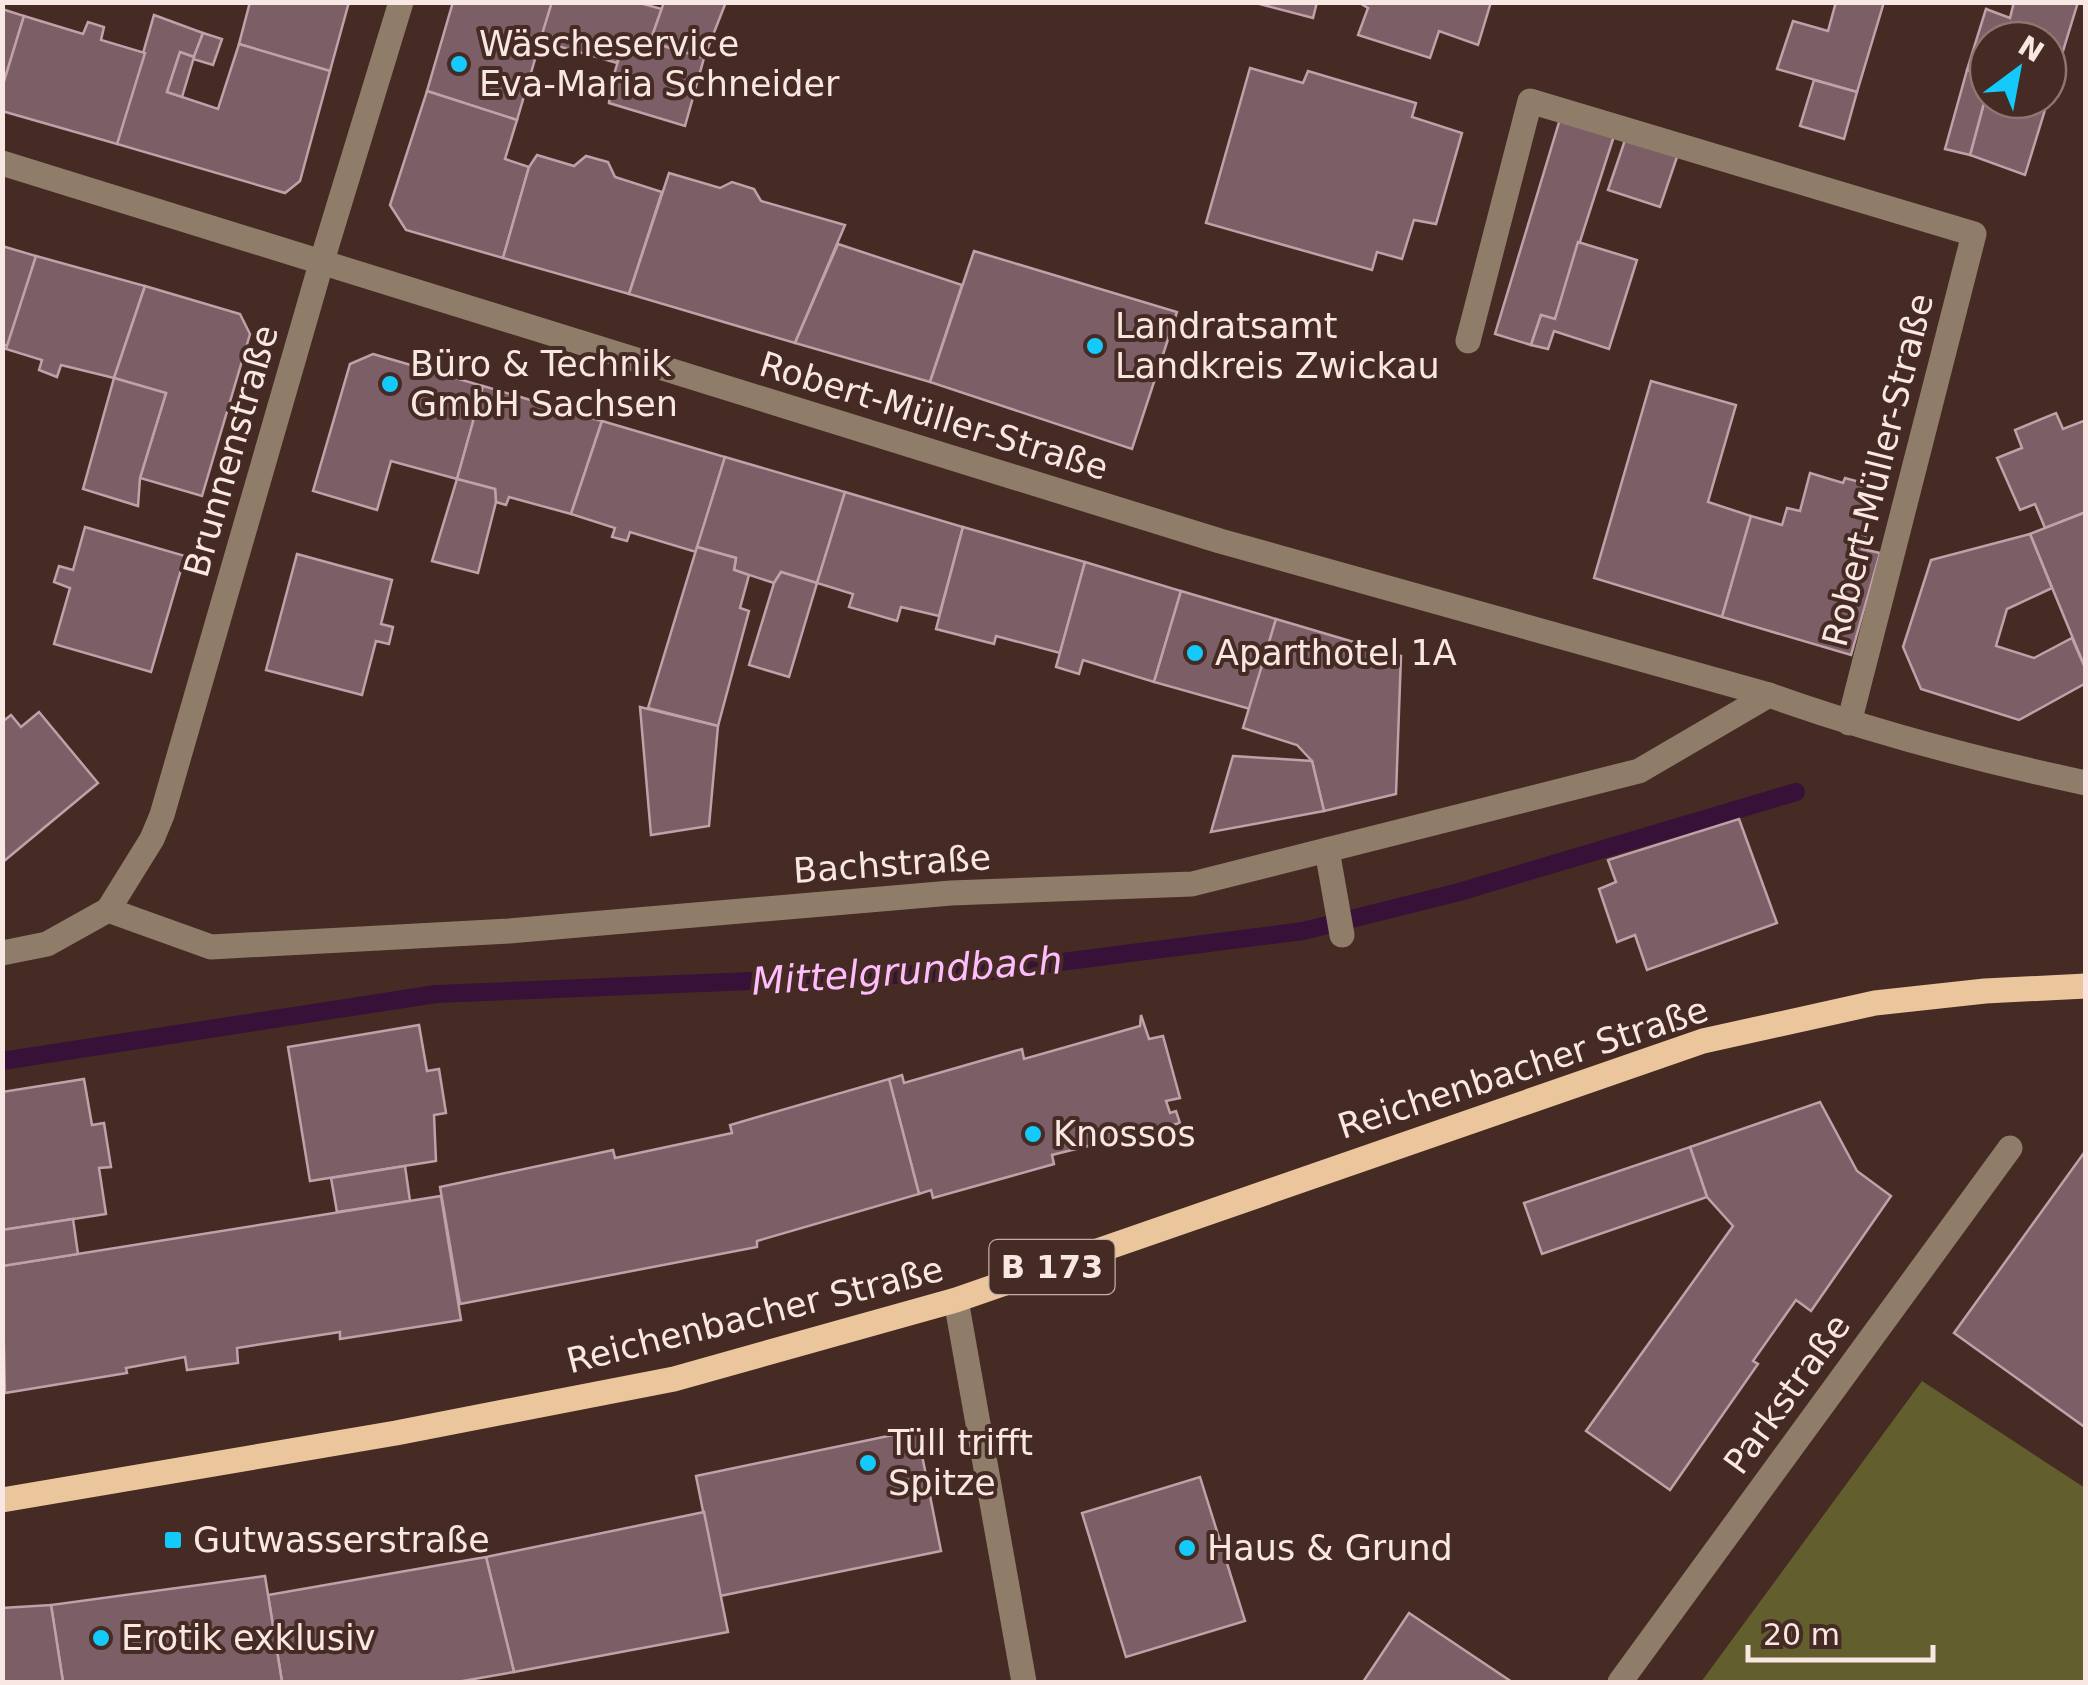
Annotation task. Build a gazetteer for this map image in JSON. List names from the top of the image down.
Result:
{
  "streets": {
    "main road": ["Reichenbacher Straße", "B 173"],
    "street": [
      "Robert-Müller-Straße",
      "Brunnenstraße",
      "Bachstraße",
      "Parkstraße"
    ]
  },
  "crossings": [
    ["Robert-Müller-Straße", "Brunnenstraße"],
    ["Robert-Müller-Straße", "Bachstraße"],
    ["Brunnenstraße", "Bachstraße"]
  ],
  "water": ["Mittelgrundbach"],
  "places": {
    "other": [
      "Wäscheservice Eva-Maria Schneider",
      "Landratsamt Landkreis Zwickau",
      "Büro & Technik GmbH Sachsen",
      "Aparthotel 1A",
      "Knossos",
      "Tüll trifft Spitze",
      "Haus & Grund",
      "Erotik exklusiv"
    ],
    "transit": ["Gutwasserstraße"]
  },
  "scale_bar": "20 m",
  "north": "top right"
}
